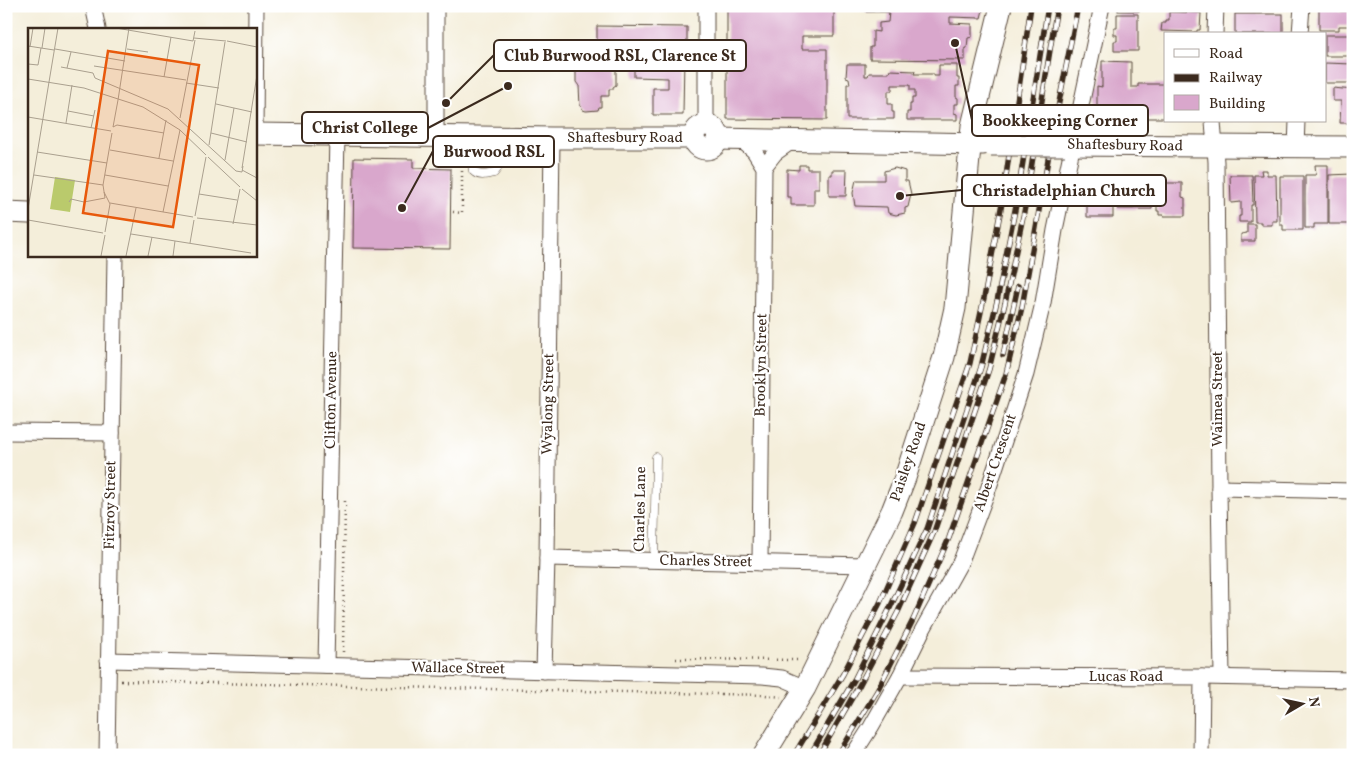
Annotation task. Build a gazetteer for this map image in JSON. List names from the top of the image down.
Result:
{
  "streets": {
    "main road": ["Shaftesbury Road", "Paisley Road"],
    "street": [
      "Brooklyn Street",
      "Waimea Street",
      "Clifton Avenue",
      "Wyalong Street",
      "Albert Crescent",
      "Fitzroy Street",
      "Charles Street",
      "Wallace Street",
      "Lucas Road"
    ],
    "lane": ["Charles Lane"]
  },
  "crossings": [
    ["Shaftesbury Road", "Waimea Street"],
    ["Shaftesbury Road", "Clifton Avenue"],
    ["Shaftesbury Road", "Wyalong Street"],
    ["Shaftesbury Road", "Paisley Road"],
    ["Shaftesbury Road", "Albert Crescent"],
    ["Brooklyn Street", "Charles Street"],
    ["Waimea Street", "Lucas Road"],
    ["Clifton Avenue", "Wallace Street"],
    ["Wyalong Street", "Charles Street"],
    ["Wyalong Street", "Wallace Street"],
    ["Paisley Road", "Charles Street"],
    ["Paisley Road", "Wallace Street"],
    ["Albert Crescent", "Lucas Road"],
    ["Fitzroy Street", "Wallace Street"],
    ["Charles Lane", "Charles Street"]
  ],
  "places": [
    "Bookkeeping Corner",
    "Christ College",
    "Club Burwood RSL, Clarence St",
    "Christadelphian Church",
    "Burwood RSL"
  ],
  "legend": ["Road", "Railway", "Building"],
  "north": "right"
}
